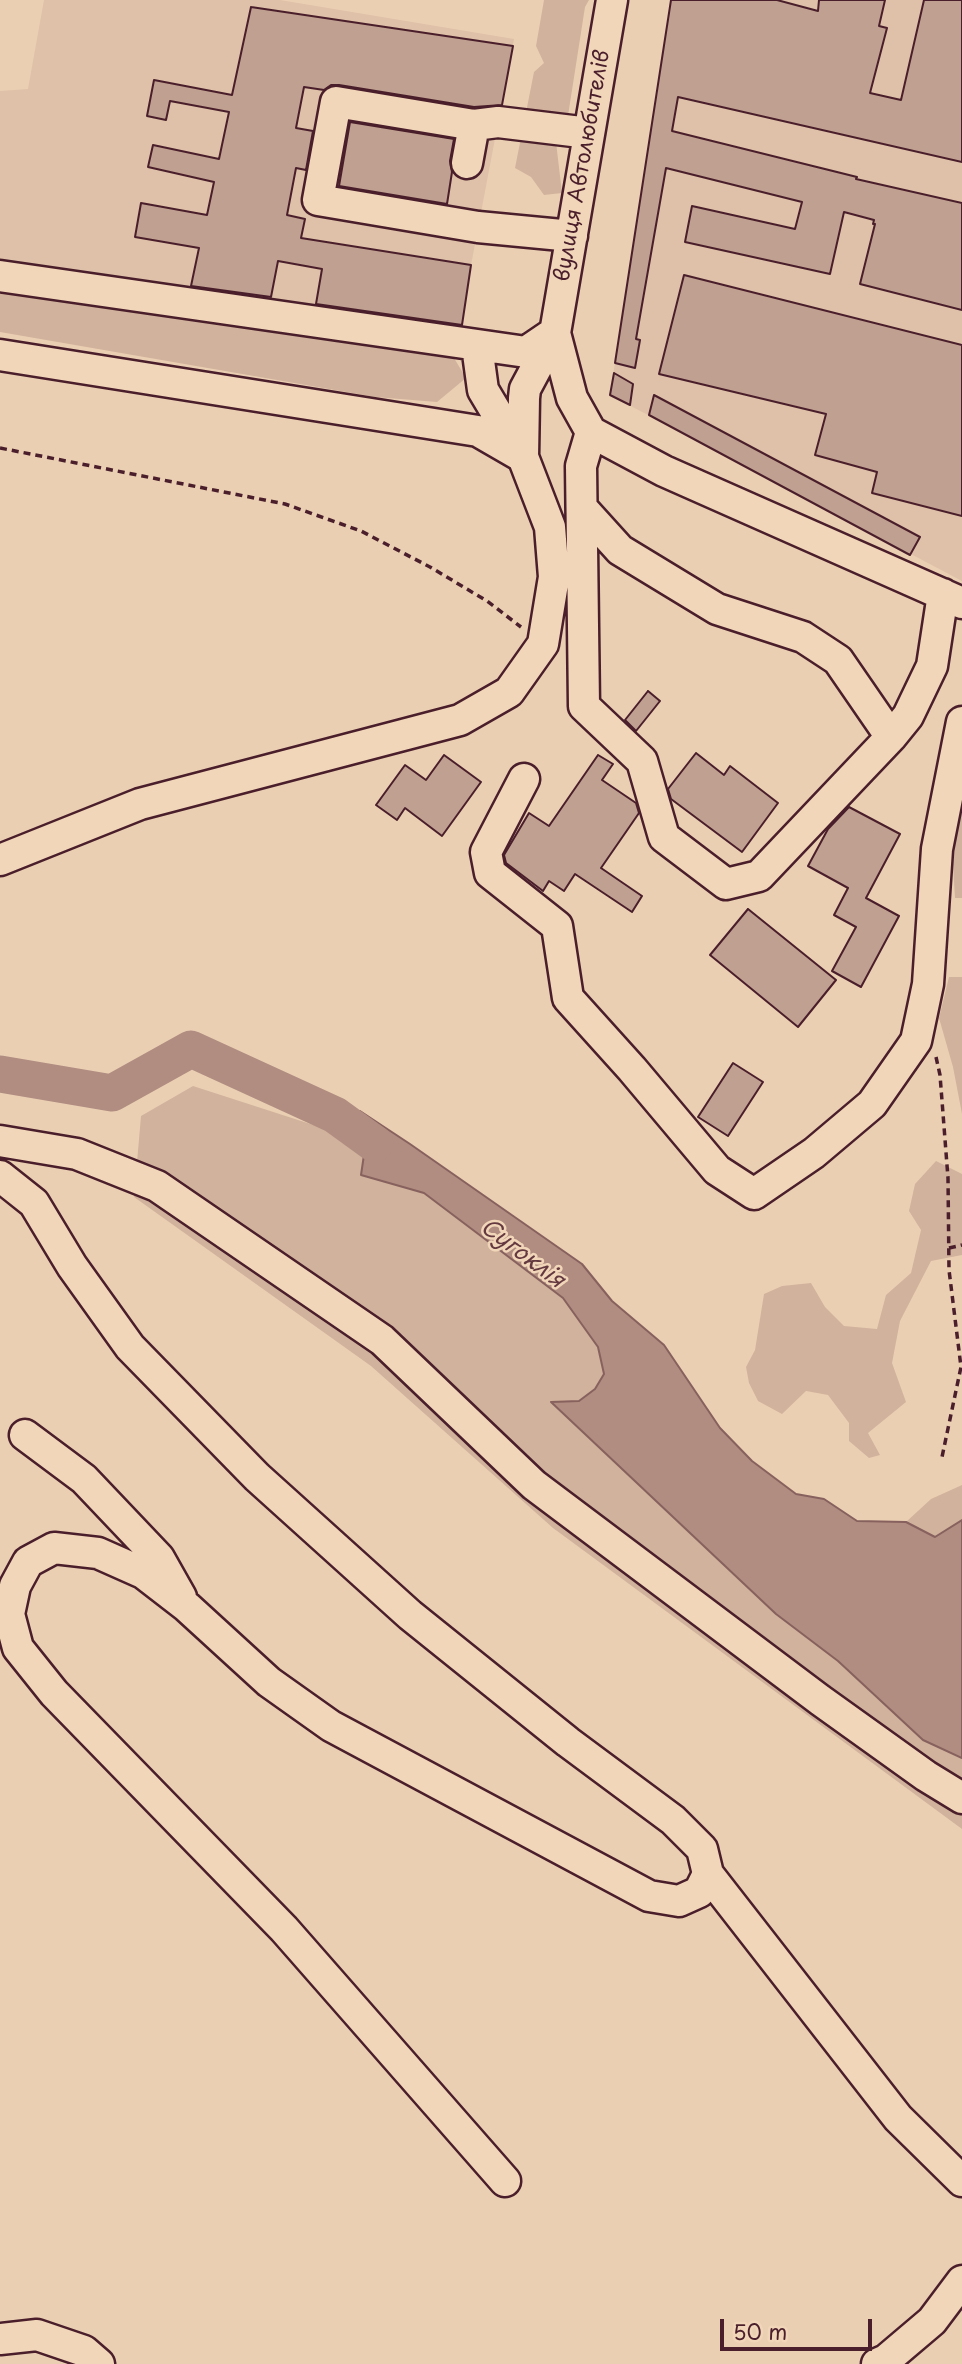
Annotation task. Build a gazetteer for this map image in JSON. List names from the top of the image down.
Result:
{
  "streets": {
    "street": ["вулиця Автолюбителів"]
  },
  "water": ["Сугоклія"],
  "scale_bar": "50 m"
}
